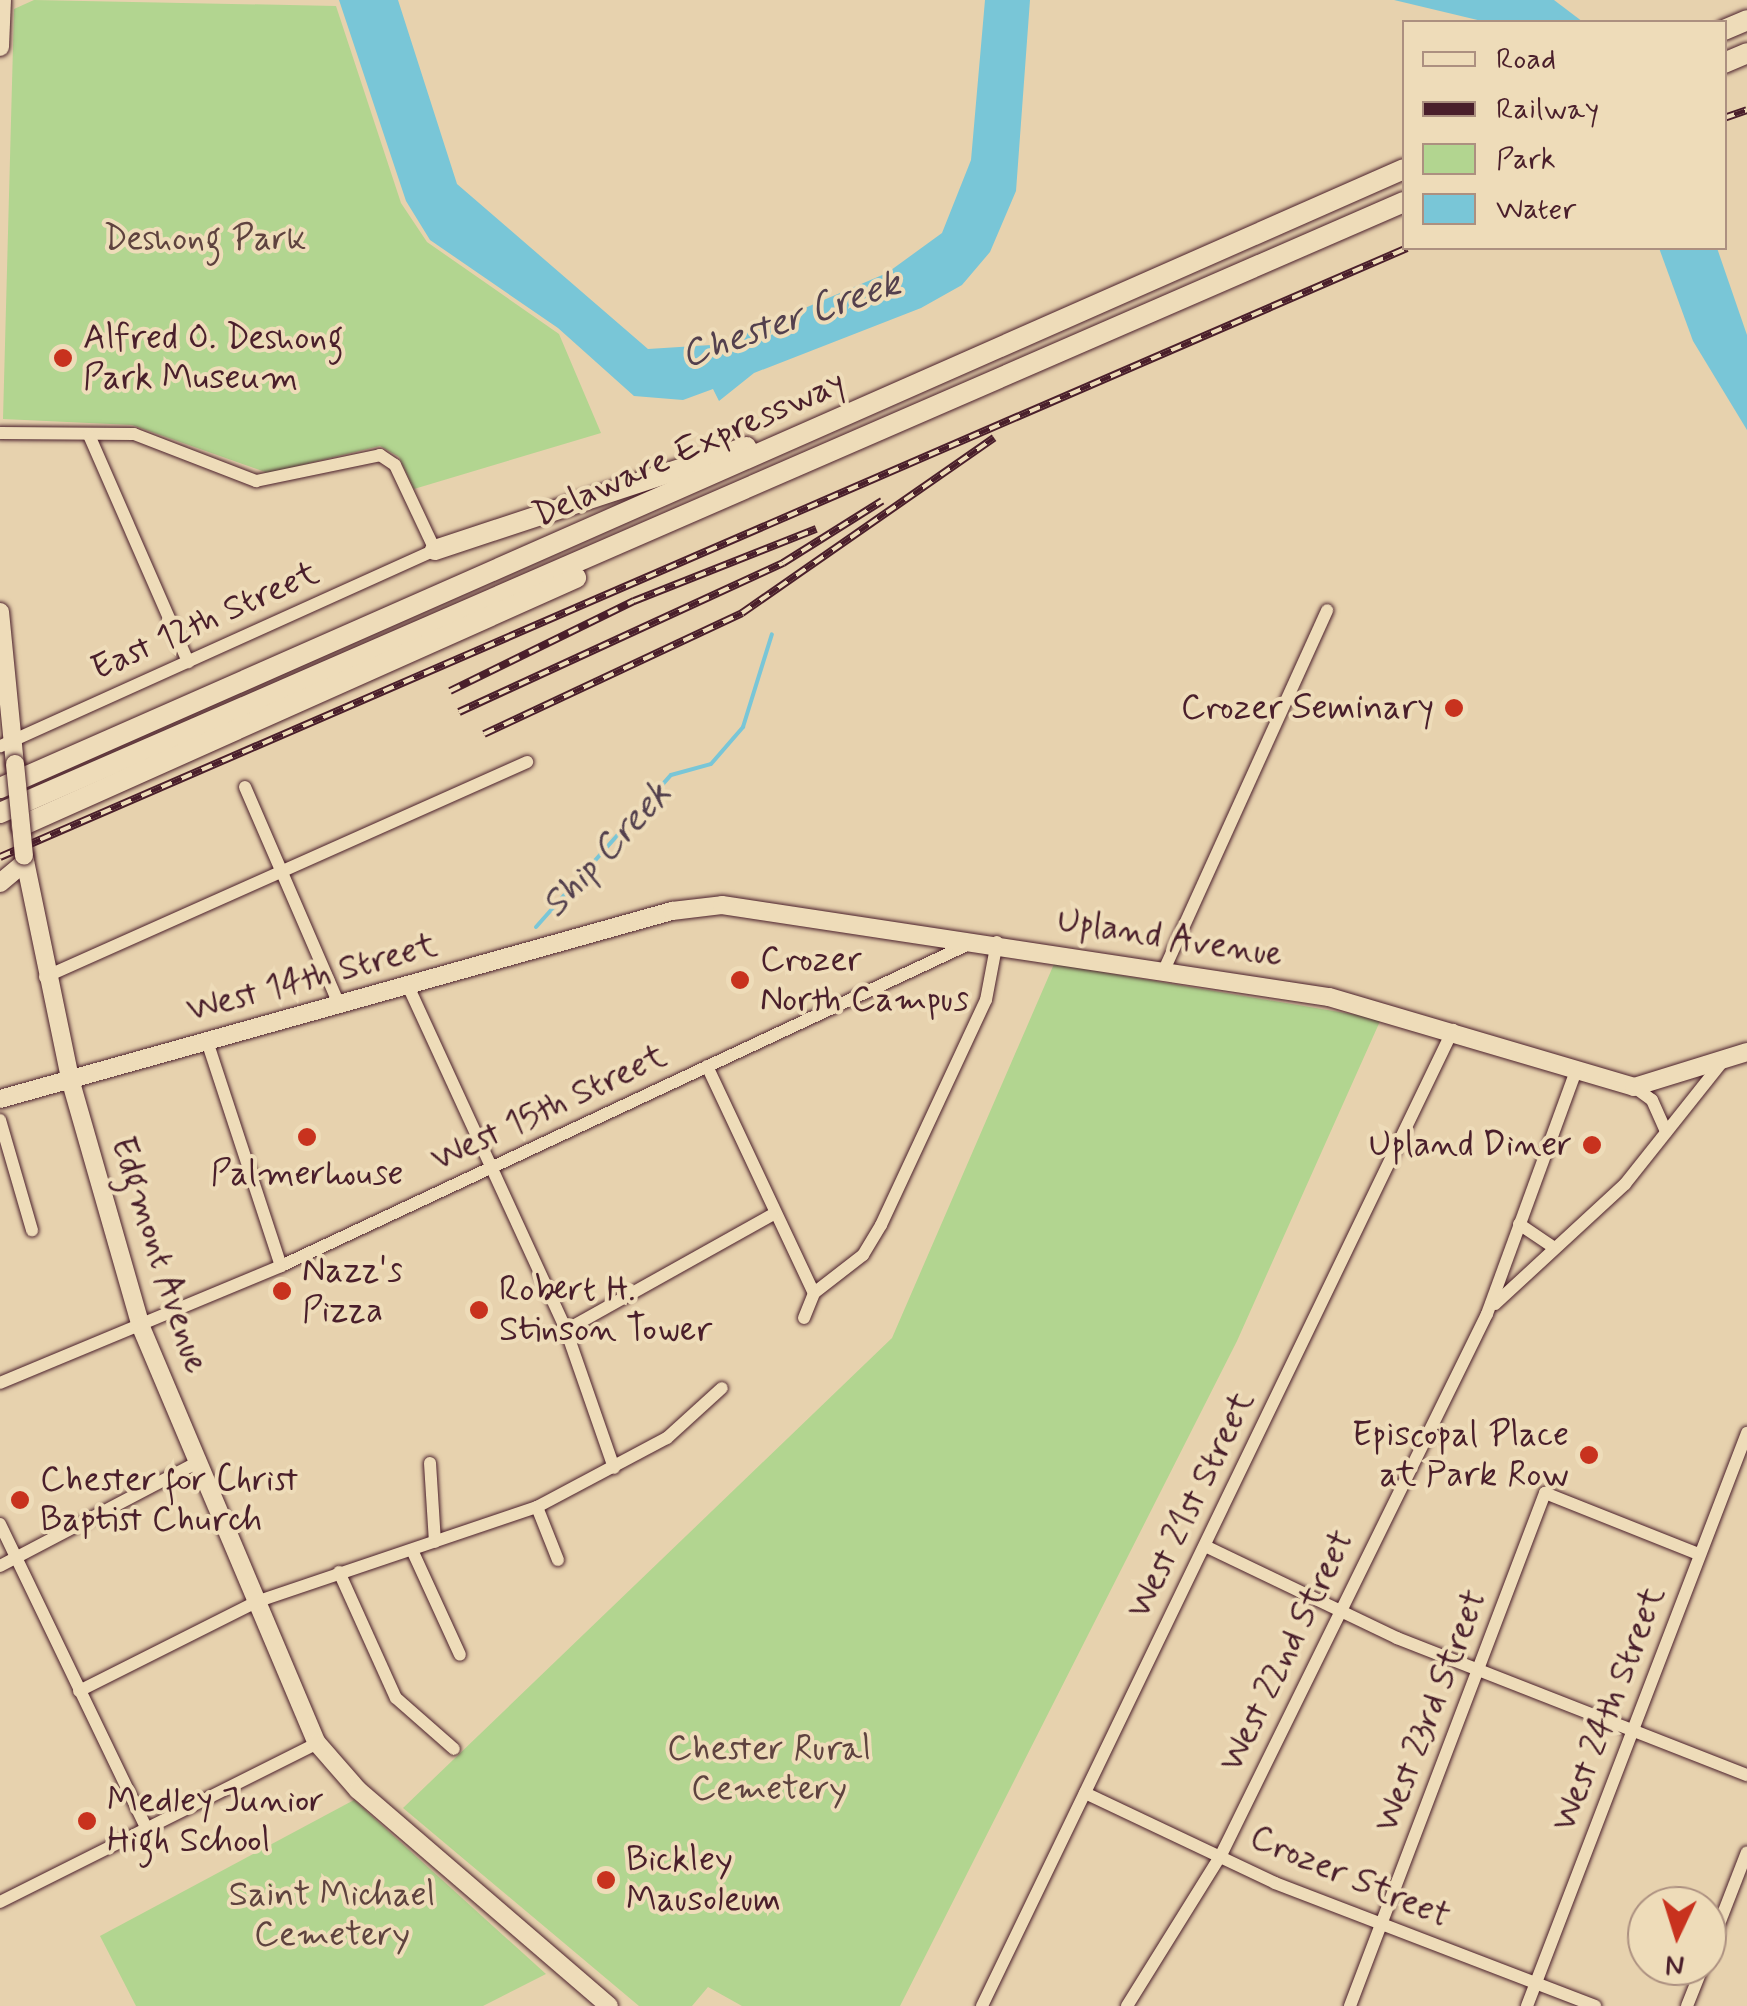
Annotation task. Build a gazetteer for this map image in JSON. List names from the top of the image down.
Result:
{
  "streets": {
    "highway": ["Delaware Expressway"],
    "main road": ["Upland Avenue", "West 14th Street", "Edgmont Avenue"],
    "street": [
      "East 12th Street",
      "West 15th Street",
      "West 21st Street",
      "West 22nd Street",
      "West 24th Street",
      "West 23rd Street",
      "Crozer Street"
    ]
  },
  "crossings": [
    ["East 12th Street", "Edgmont Avenue"],
    ["Upland Avenue", "West 14th Street"],
    ["Upland Avenue", "West 15th Street"],
    ["Upland Avenue", "West 21st Street"],
    ["Upland Avenue", "West 22nd Street"],
    ["West 14th Street", "Edgmont Avenue"],
    ["West 15th Street", "Edgmont Avenue"],
    ["West 21st Street", "Crozer Street"],
    ["West 22nd Street", "Crozer Street"],
    ["West 24th Street", "West 23rd Street"],
    ["West 24th Street", "Crozer Street"],
    ["West 23rd Street", "Crozer Street"]
  ],
  "water": ["Chester Creek", "Ship Creek"],
  "parks": ["Deshong Park", "Chester Rural Cemetery", "Saint Michael Cemetery"],
  "places": [
    "Alfred O. Deshong Park Museum",
    "Crozer Seminary",
    "Crozer North Campus",
    "Palmerhouse",
    "Upland Diner",
    "Nazz's Pizza",
    "Robert H. Stinson Tower",
    "Episcopal Place at Park Row",
    "Chester for Christ Baptist Church",
    "Medley Junior High School",
    "Bickley Mausoleum"
  ],
  "legend": [
    "Road",
    "Railway",
    "Park",
    "Water"
  ],
  "north": "bottom"
}
